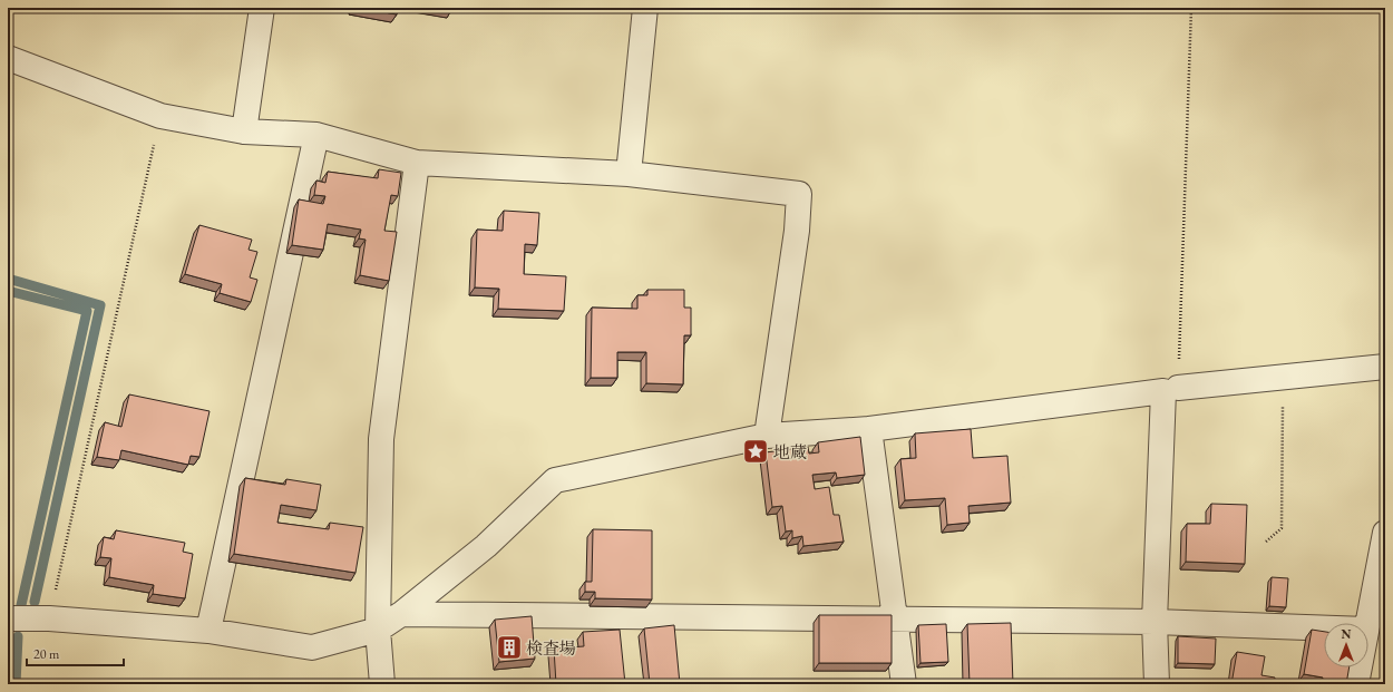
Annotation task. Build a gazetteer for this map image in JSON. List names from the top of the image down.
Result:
{
  "places": {
    "place": ["地蔵"],
    "building": ["検査場"]
  },
  "scale_bar": "20 m",
  "north": "top"
}
